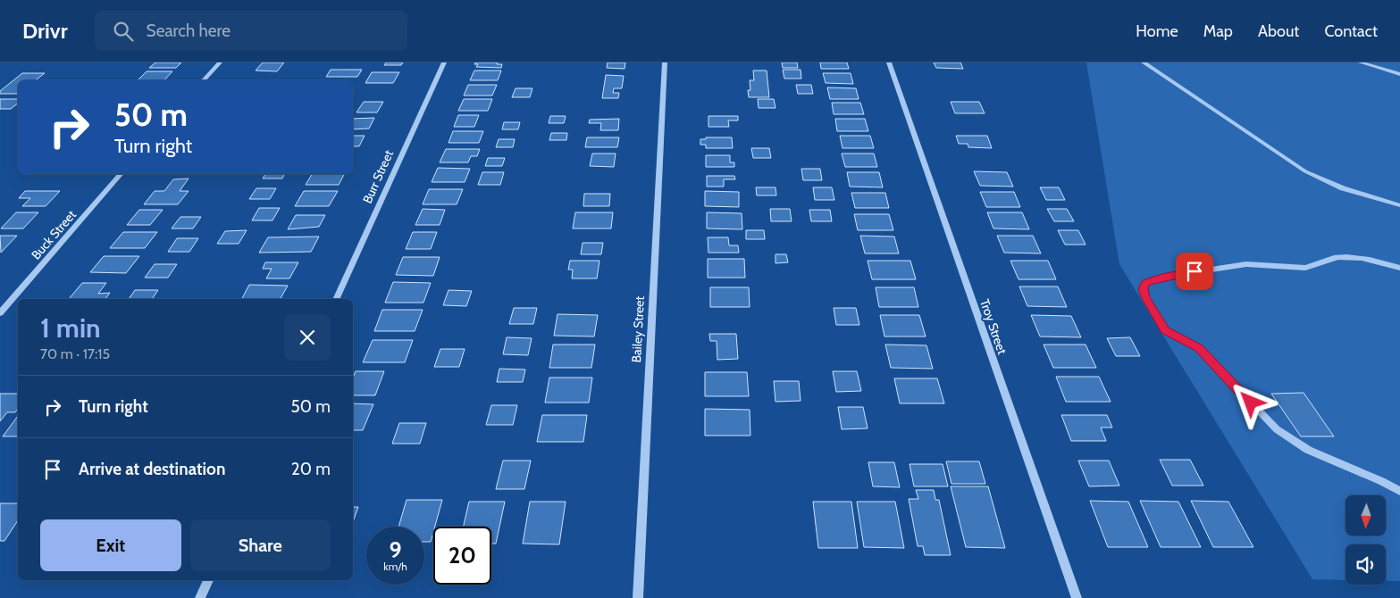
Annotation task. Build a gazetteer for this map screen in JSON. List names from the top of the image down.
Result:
{
  "streets": {
    "street": [
      "Burr Street",
      "Buck Street",
      "Troy Street",
      "Bailey Street"
    ]
  },
  "north": "bottom",
  "page": {
    "header": "Drivr",
    "search": "Search here",
    "nav": [
      "Home",
      "Map",
      "About",
      "Contact"
    ],
    "turn": ["50 m", "Turn right"],
    "heading": ["1 min", "70 m · 17:15"],
    "list": [
      {
        "name": "Turn right",
        "value": "50 m"
      },
      {
        "name": "Arrive at destination",
        "value": "20 m"
      }
    ],
    "buttons": ["Exit", "Share"],
    "speed": "9 km/h",
    "limit": "20"
  }
}
